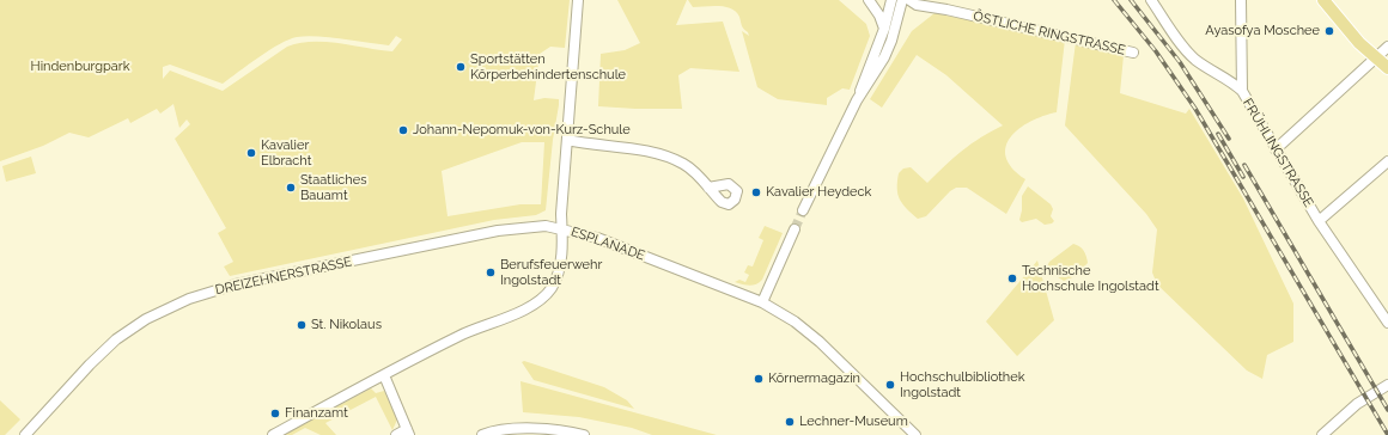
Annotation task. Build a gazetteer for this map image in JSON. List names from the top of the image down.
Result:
{
  "streets": {
    "street": [
      "ÖSTLICHE RINGSTRASSE",
      "FRÜHLINGSTRASSE",
      "ESPLANADE",
      "DREIZEHNERSTRASSE"
    ]
  },
  "crossings": [
    ["ESPLANADE", "DREIZEHNERSTRASSE"]
  ],
  "parks": ["Hindenburgpark"],
  "places": [
    "Ayasofya Moschee",
    "Sportstätten Körperbehindertenschule",
    "Johann-Nepomuk-von-Kurz-Schule",
    "Kavalier Elbracht",
    "Staatliches Bauamt",
    "Kavalier Heydeck",
    "Berufsfeuerwehr Ingolstadt",
    "Technische Hochschule Ingolstadt",
    "St. Nikolaus",
    "Körnermagazin",
    "Hochschulbibliothek Ingolstadt",
    "Finanzamt",
    "Lechner-Museum"
  ]
}
